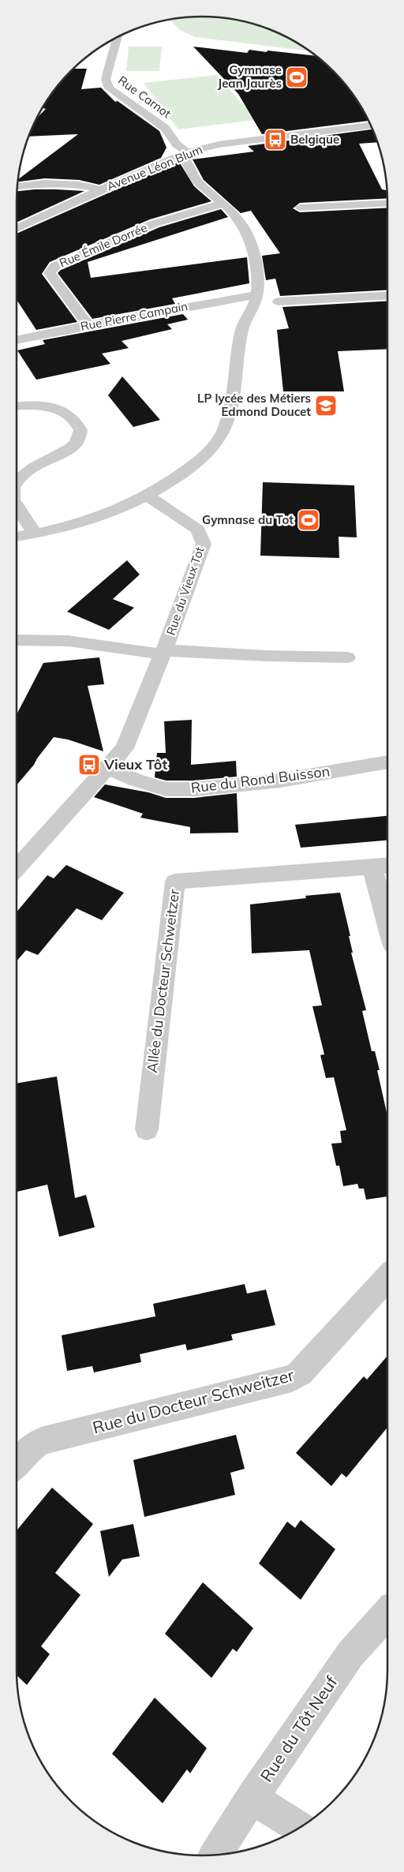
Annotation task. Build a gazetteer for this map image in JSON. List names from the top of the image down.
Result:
{
  "streets": {
    "street": [
      "Rue Carnot",
      "Avenue Léon Blum",
      "Rue Émile Dorrée",
      "Rue Pierre Campain",
      "Rue du Vieux Tot",
      "Rue du Rond Buisson",
      "Allée du Docteur Schweitzer",
      "Rue du Docteur Schweitzer",
      "Rue du Tôt Neuf"
    ]
  },
  "crossings": [
    ["Rue Carnot", "Avenue Léon Blum"],
    ["Rue Émile Dorrée", "Rue Pierre Campain"],
    ["Rue du Vieux Tot", "Rue du Rond Buisson"]
  ],
  "places": {
    "sports": ["Gymnase Jean Jaurès", "Gymnase du Tot"],
    "bus stop": ["Belgique", "Vieux Tôt"],
    "school or university": ["LP lycée des Métiers Edmond Doucet"]
  }
}
